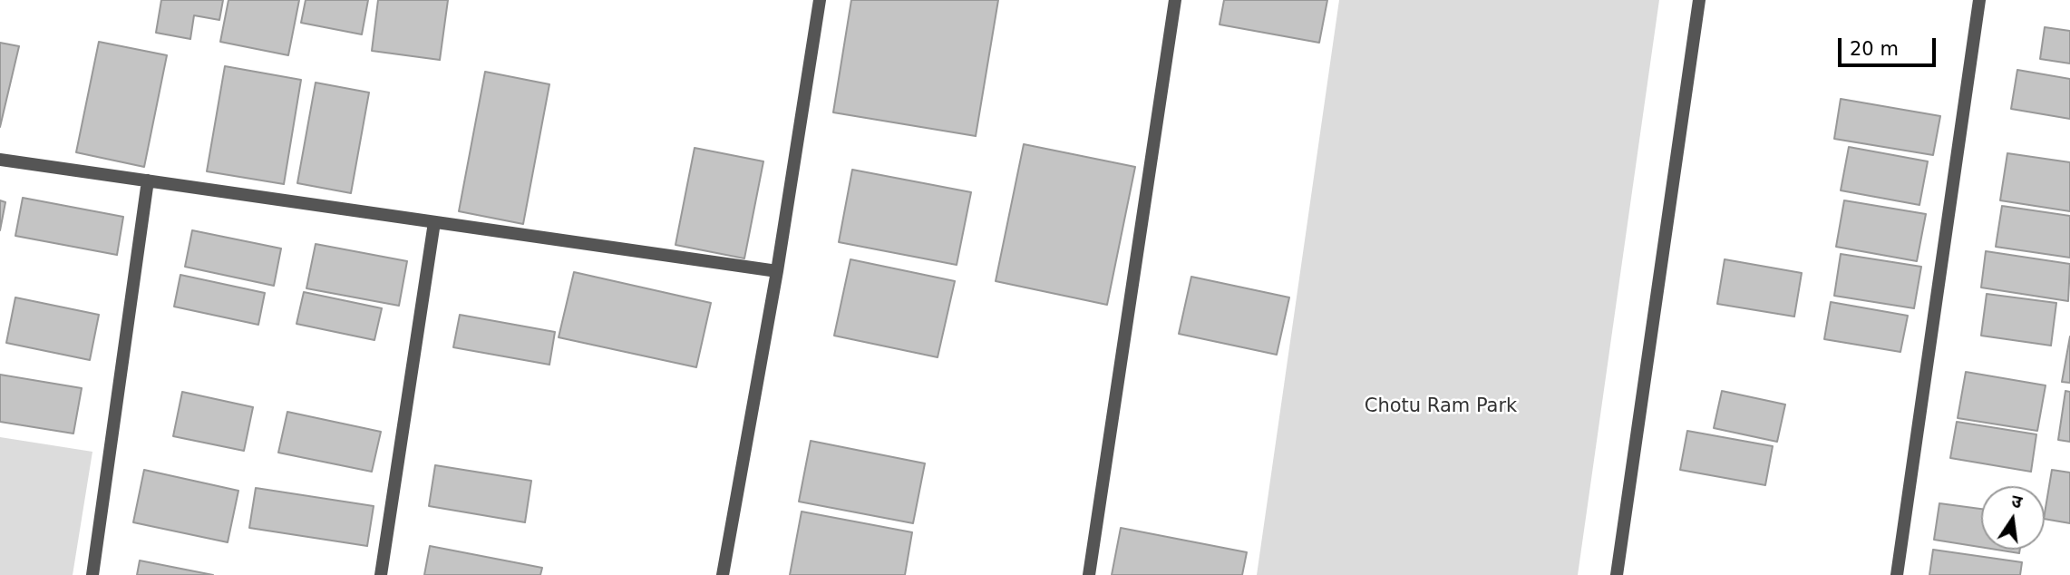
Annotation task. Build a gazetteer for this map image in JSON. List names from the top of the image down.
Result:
{
  "parks": ["Chotu Ram Park"],
  "scale_bar": "20 m",
  "north": "top"
}
